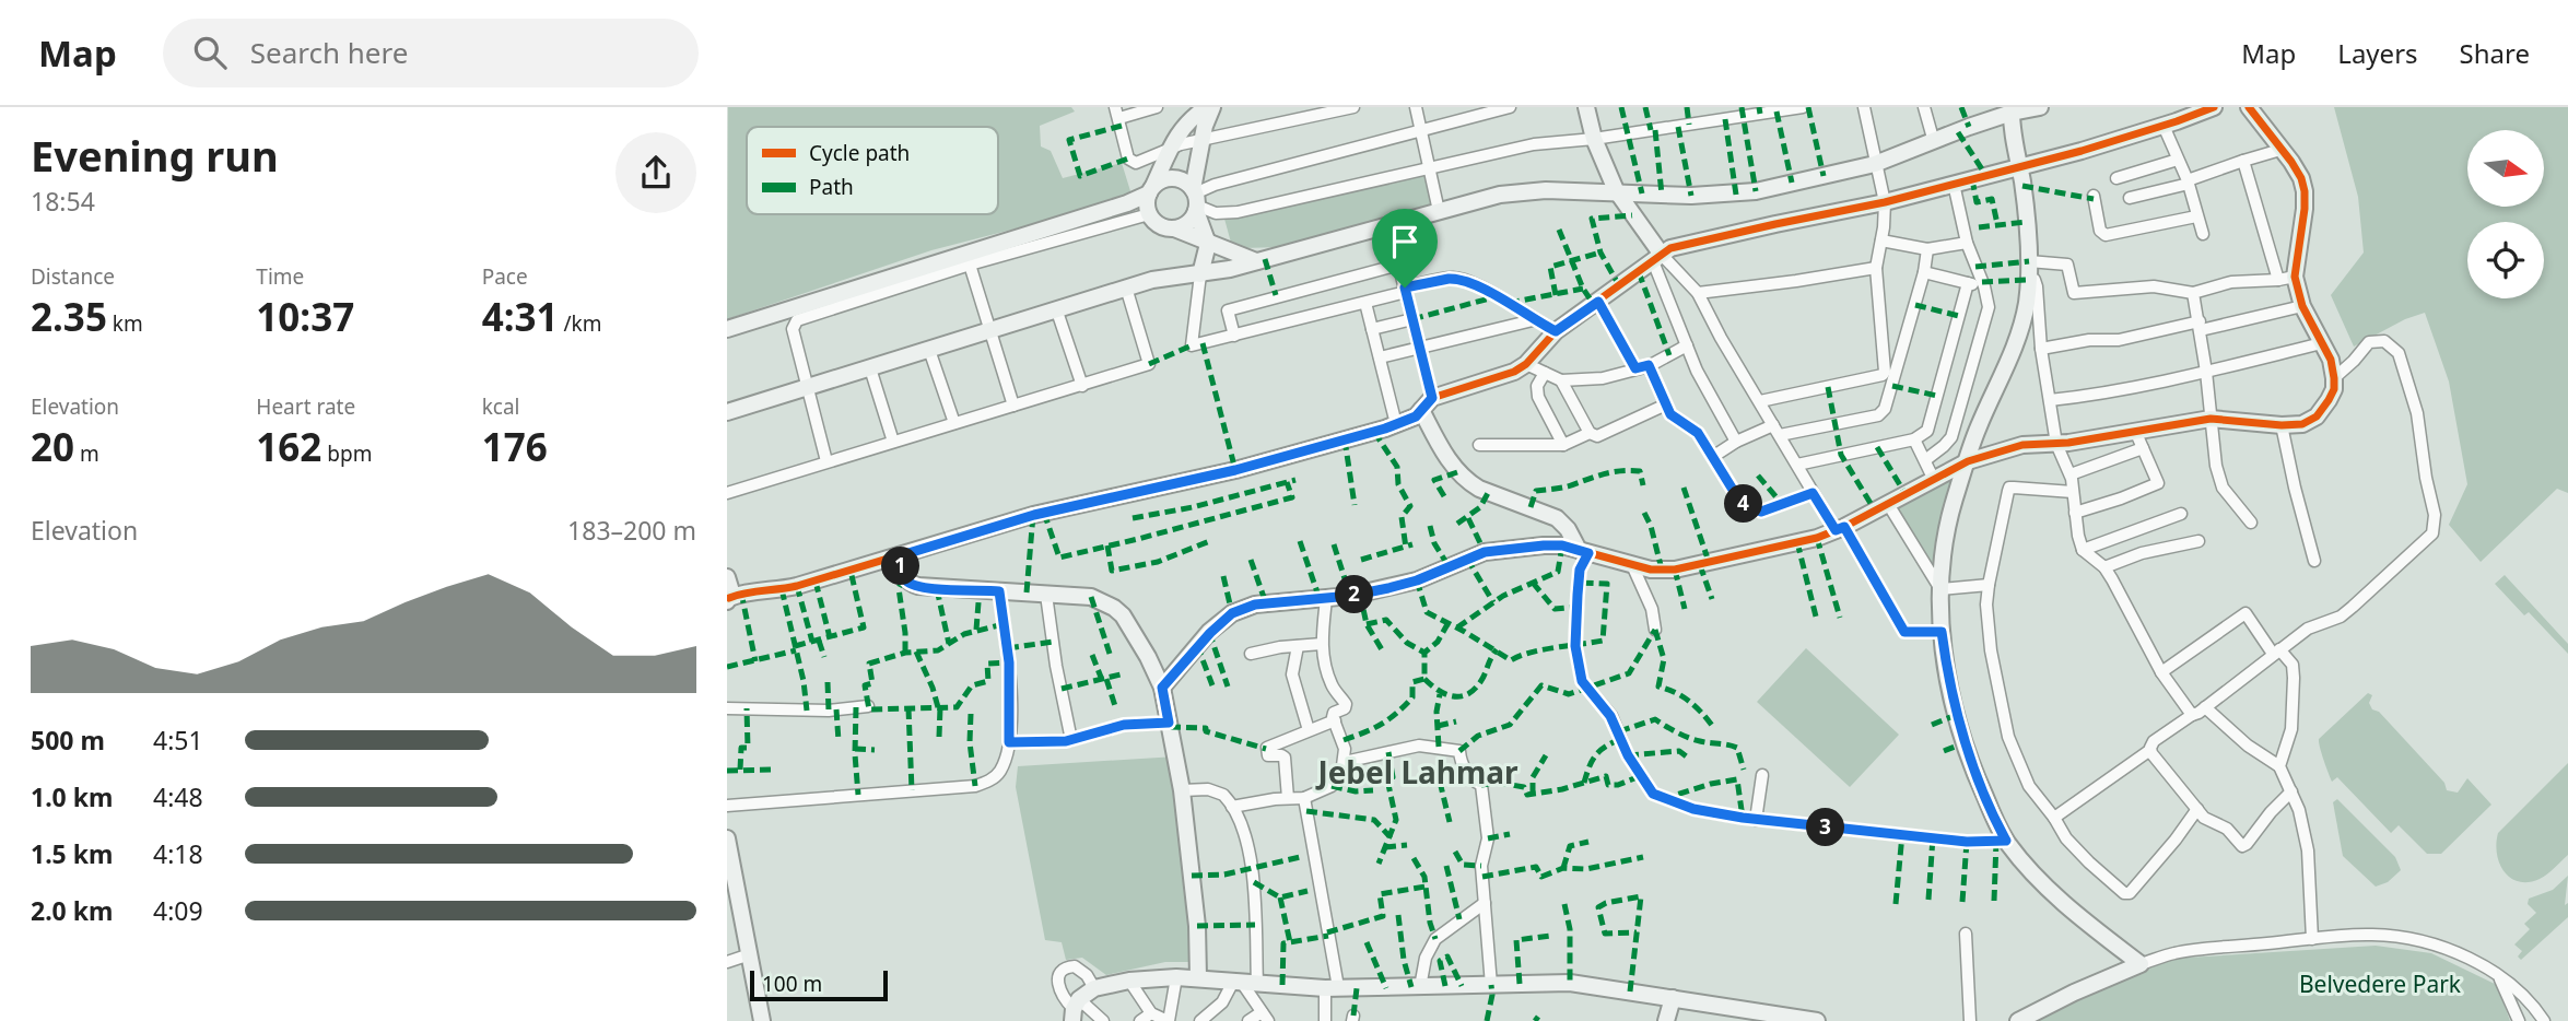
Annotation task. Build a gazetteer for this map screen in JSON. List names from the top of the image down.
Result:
{
  "districts": ["Jebel Lahmar"],
  "parks": ["Belvedere Park"],
  "legend": ["Cycle path", "Path"],
  "scale_bar": "100 m",
  "north": "right",
  "page": {
    "header": "Map",
    "search": "Search here",
    "nav": ["Map", "Layers", "Share"],
    "heading": ["Evening run", "18:54"],
    "stats": [
      ["Distance", "2.35 km"],
      ["Time", "10:37"],
      ["Pace", "4:31 /km"],
      ["Elevation", "20 m"],
      ["Heart rate", "162 bpm"],
      ["kcal", "176"]
    ],
    "pins": [
      "4",
      "1",
      "2",
      "3"
    ],
    "chart": ["Elevation", "183–200 m"],
    "list": [
      {
        "name": "500 m",
        "note": "4:51"
      },
      {
        "name": "1.0 km",
        "note": "4:48"
      },
      {
        "name": "1.5 km",
        "note": "4:18"
      },
      {
        "name": "2.0 km",
        "note": "4:09"
      }
    ],
    "scale": "100 m"
  }
}
